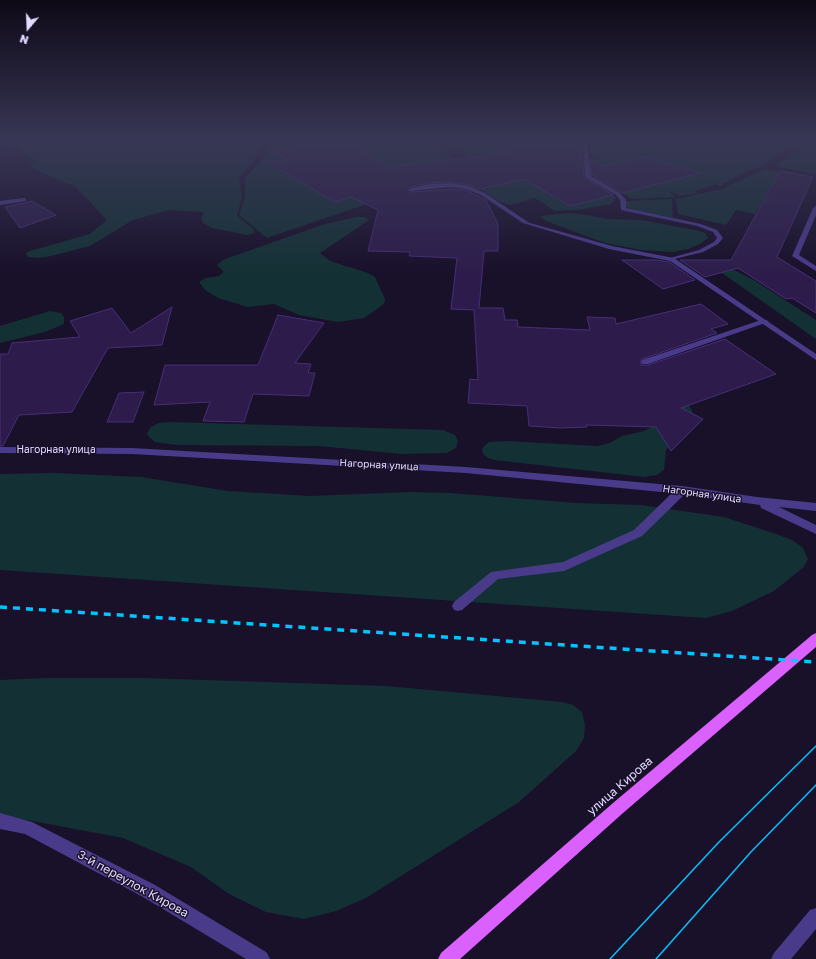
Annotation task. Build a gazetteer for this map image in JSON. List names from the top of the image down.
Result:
{
  "streets": {
    "main road": ["улица Кирова"],
    "street": ["Нагорная улица", "3-й переулок Кирова"]
  },
  "north": "bottom"
}
